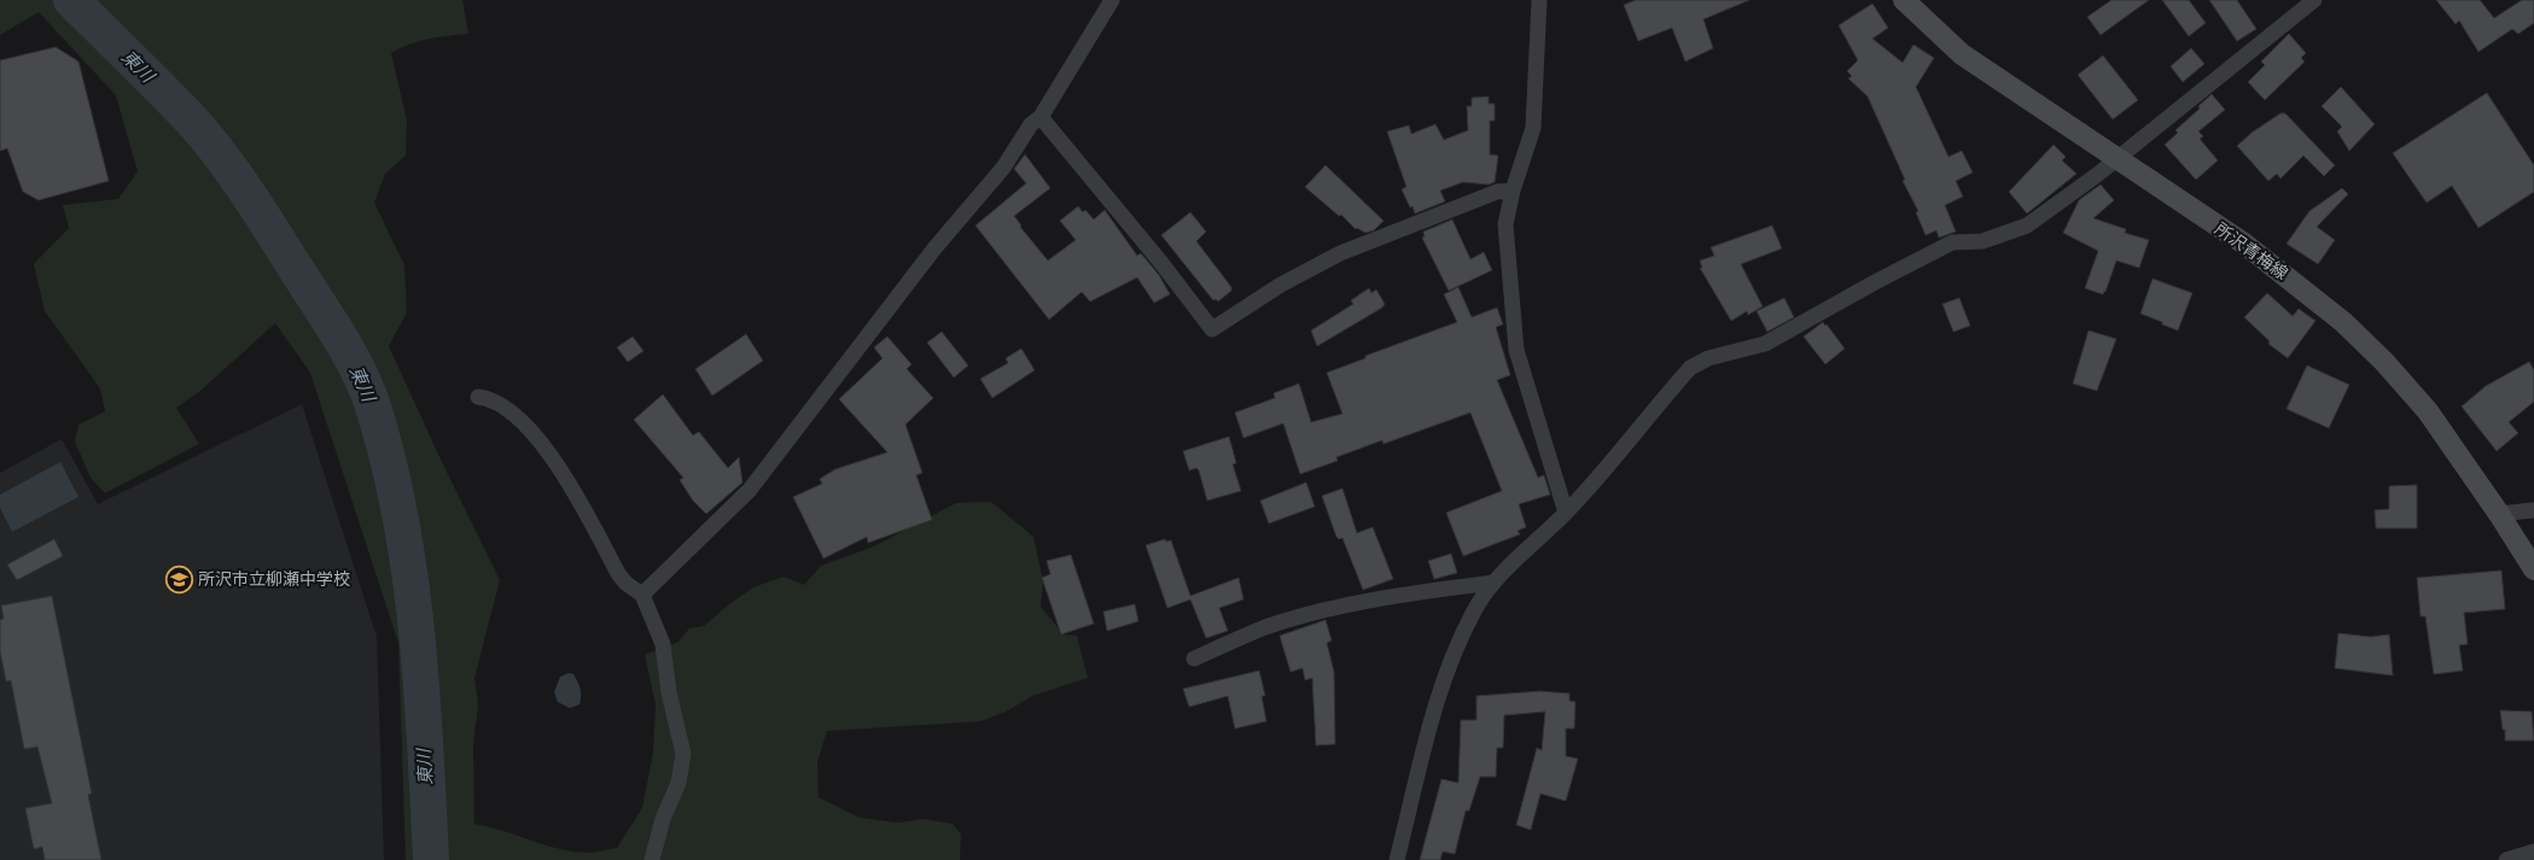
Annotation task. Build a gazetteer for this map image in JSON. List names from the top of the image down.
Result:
{
  "streets": {
    "main road": ["所沢青梅線"]
  },
  "water": ["東川"],
  "places": {
    "school or university": ["所沢市立柳瀬中学校"]
  }
}
